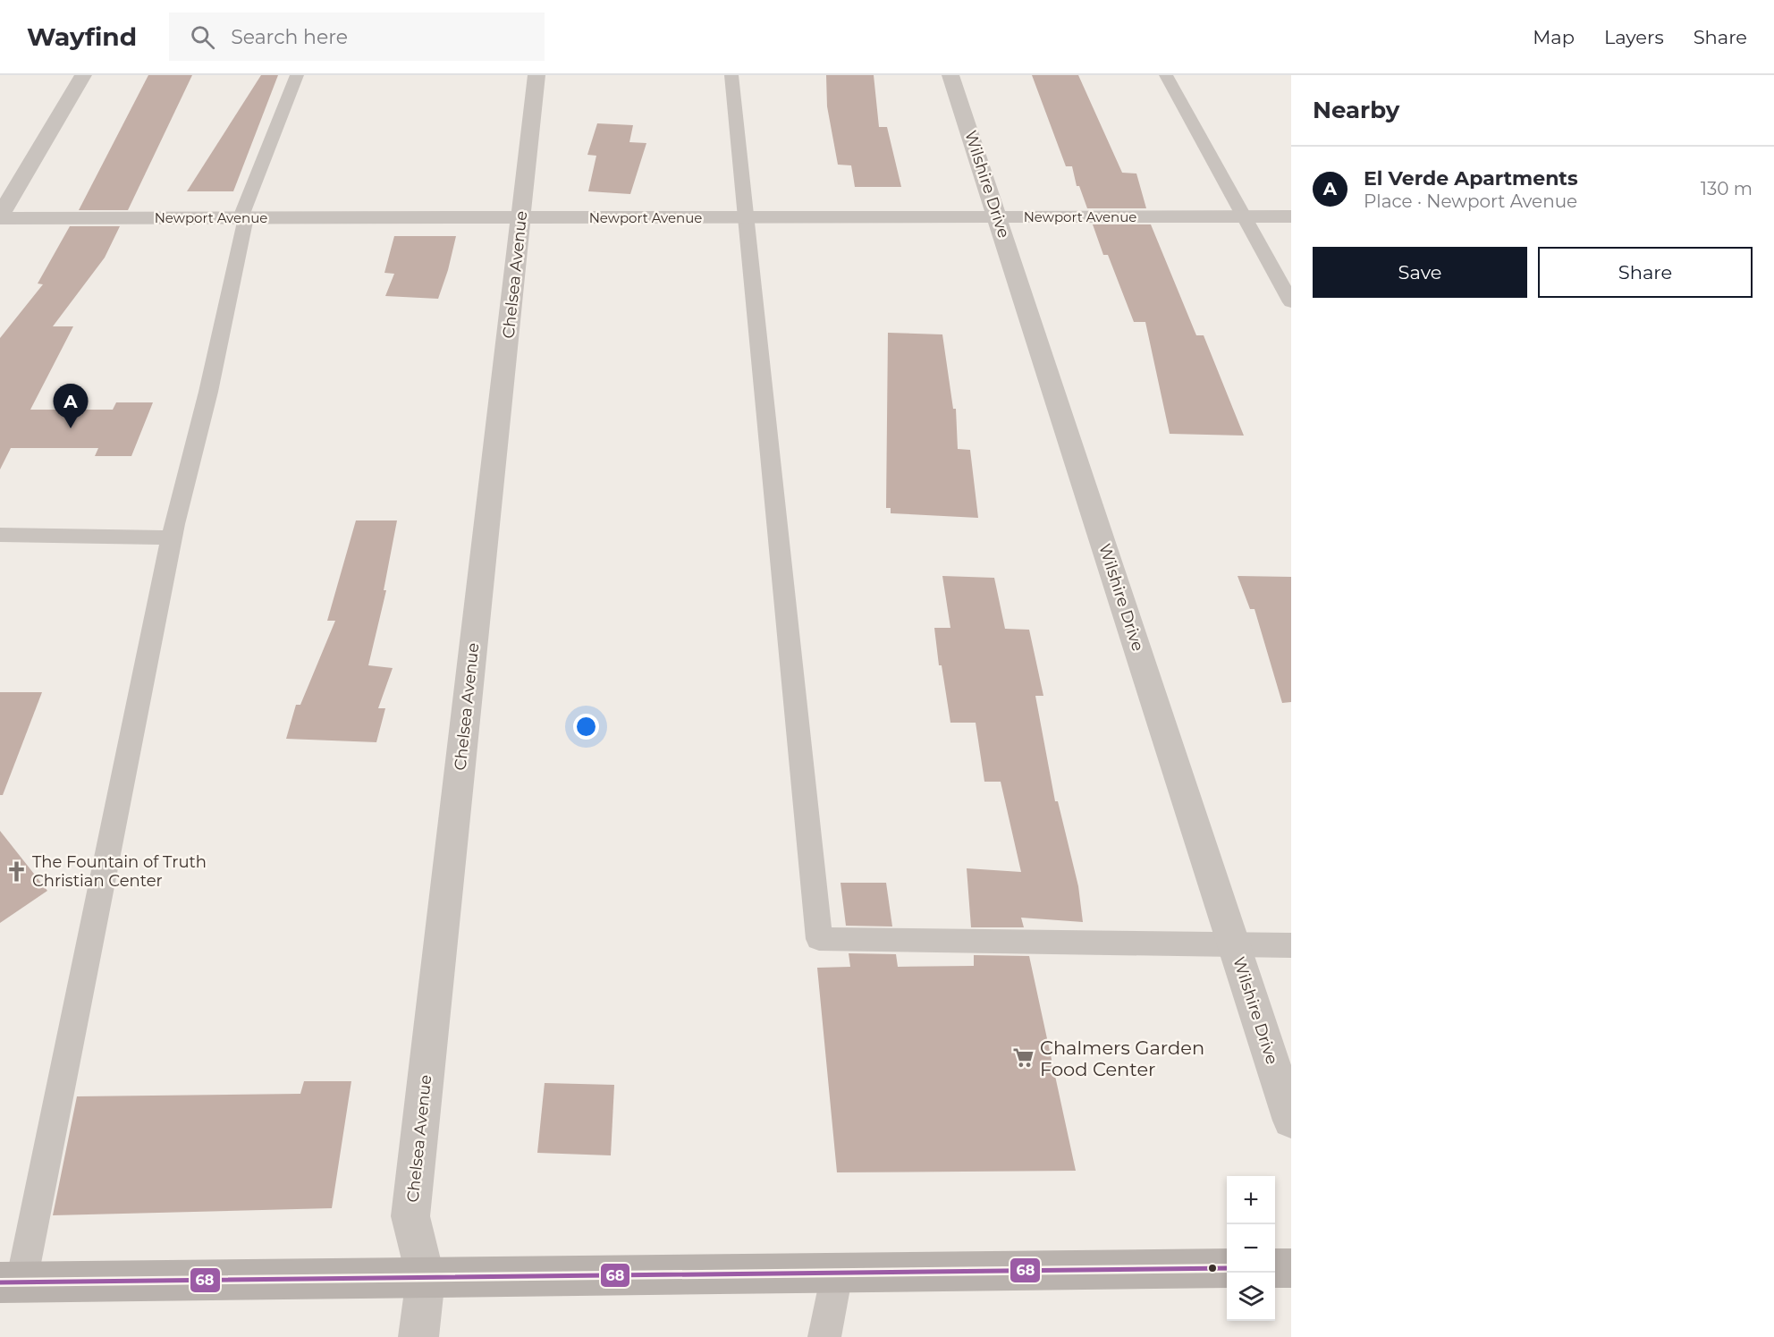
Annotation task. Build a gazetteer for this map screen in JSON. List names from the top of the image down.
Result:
{
  "streets": {
    "street": ["Wilshire Drive", "Newport Avenue", "Chelsea Avenue"]
  },
  "crossings": [
    ["Wilshire Drive", "Newport Avenue"],
    ["Newport Avenue", "Chelsea Avenue"]
  ],
  "places": {
    "church": ["The Fountain of Truth Christian Center"],
    "supermarket": ["Chalmers Garden Food Center"]
  },
  "lines": ["transit line 68"],
  "page": {
    "header": "Wayfind",
    "search": "Search here",
    "nav": ["Map", "Layers", "Share"],
    "heading": "Nearby",
    "list": [
      {
        "mark": "A",
        "name": "El Verde Apartments",
        "note": "Place · Newport Avenue",
        "value": "130 m"
      }
    ],
    "buttons": ["Save", "Share"],
    "pins": "A",
    "map_buttons": ["+", "−"]
  }
}
